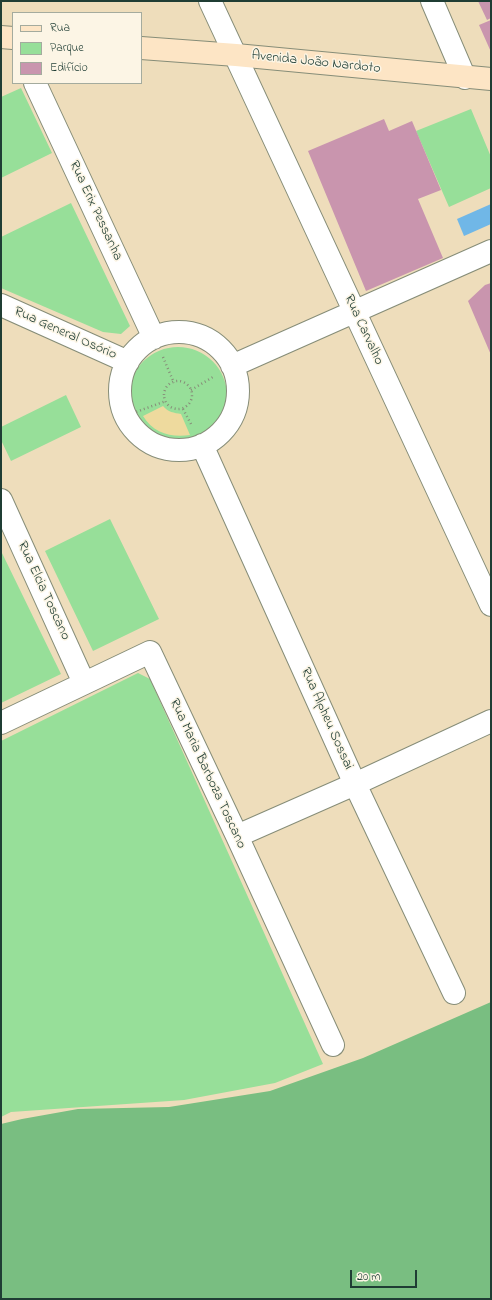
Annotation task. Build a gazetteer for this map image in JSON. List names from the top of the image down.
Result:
{
  "streets": {
    "street": [
      "Avenida João Nardoto",
      "Rua Erix Pessanha",
      "Rua Carvalho",
      "Rua General Osório",
      "Rua Elcia Toscano",
      "Rua Alpheu Sossai",
      "Rua Maria Barboza Toscano"
    ]
  },
  "crossings": [
    ["Avenida João Nardoto", "Rua Carvalho"],
    ["Rua Elcia Toscano", "Rua Maria Barboza Toscano"]
  ],
  "legend": ["Rua", "Parque", "Edifício"],
  "scale_bar": "20 m"
}
